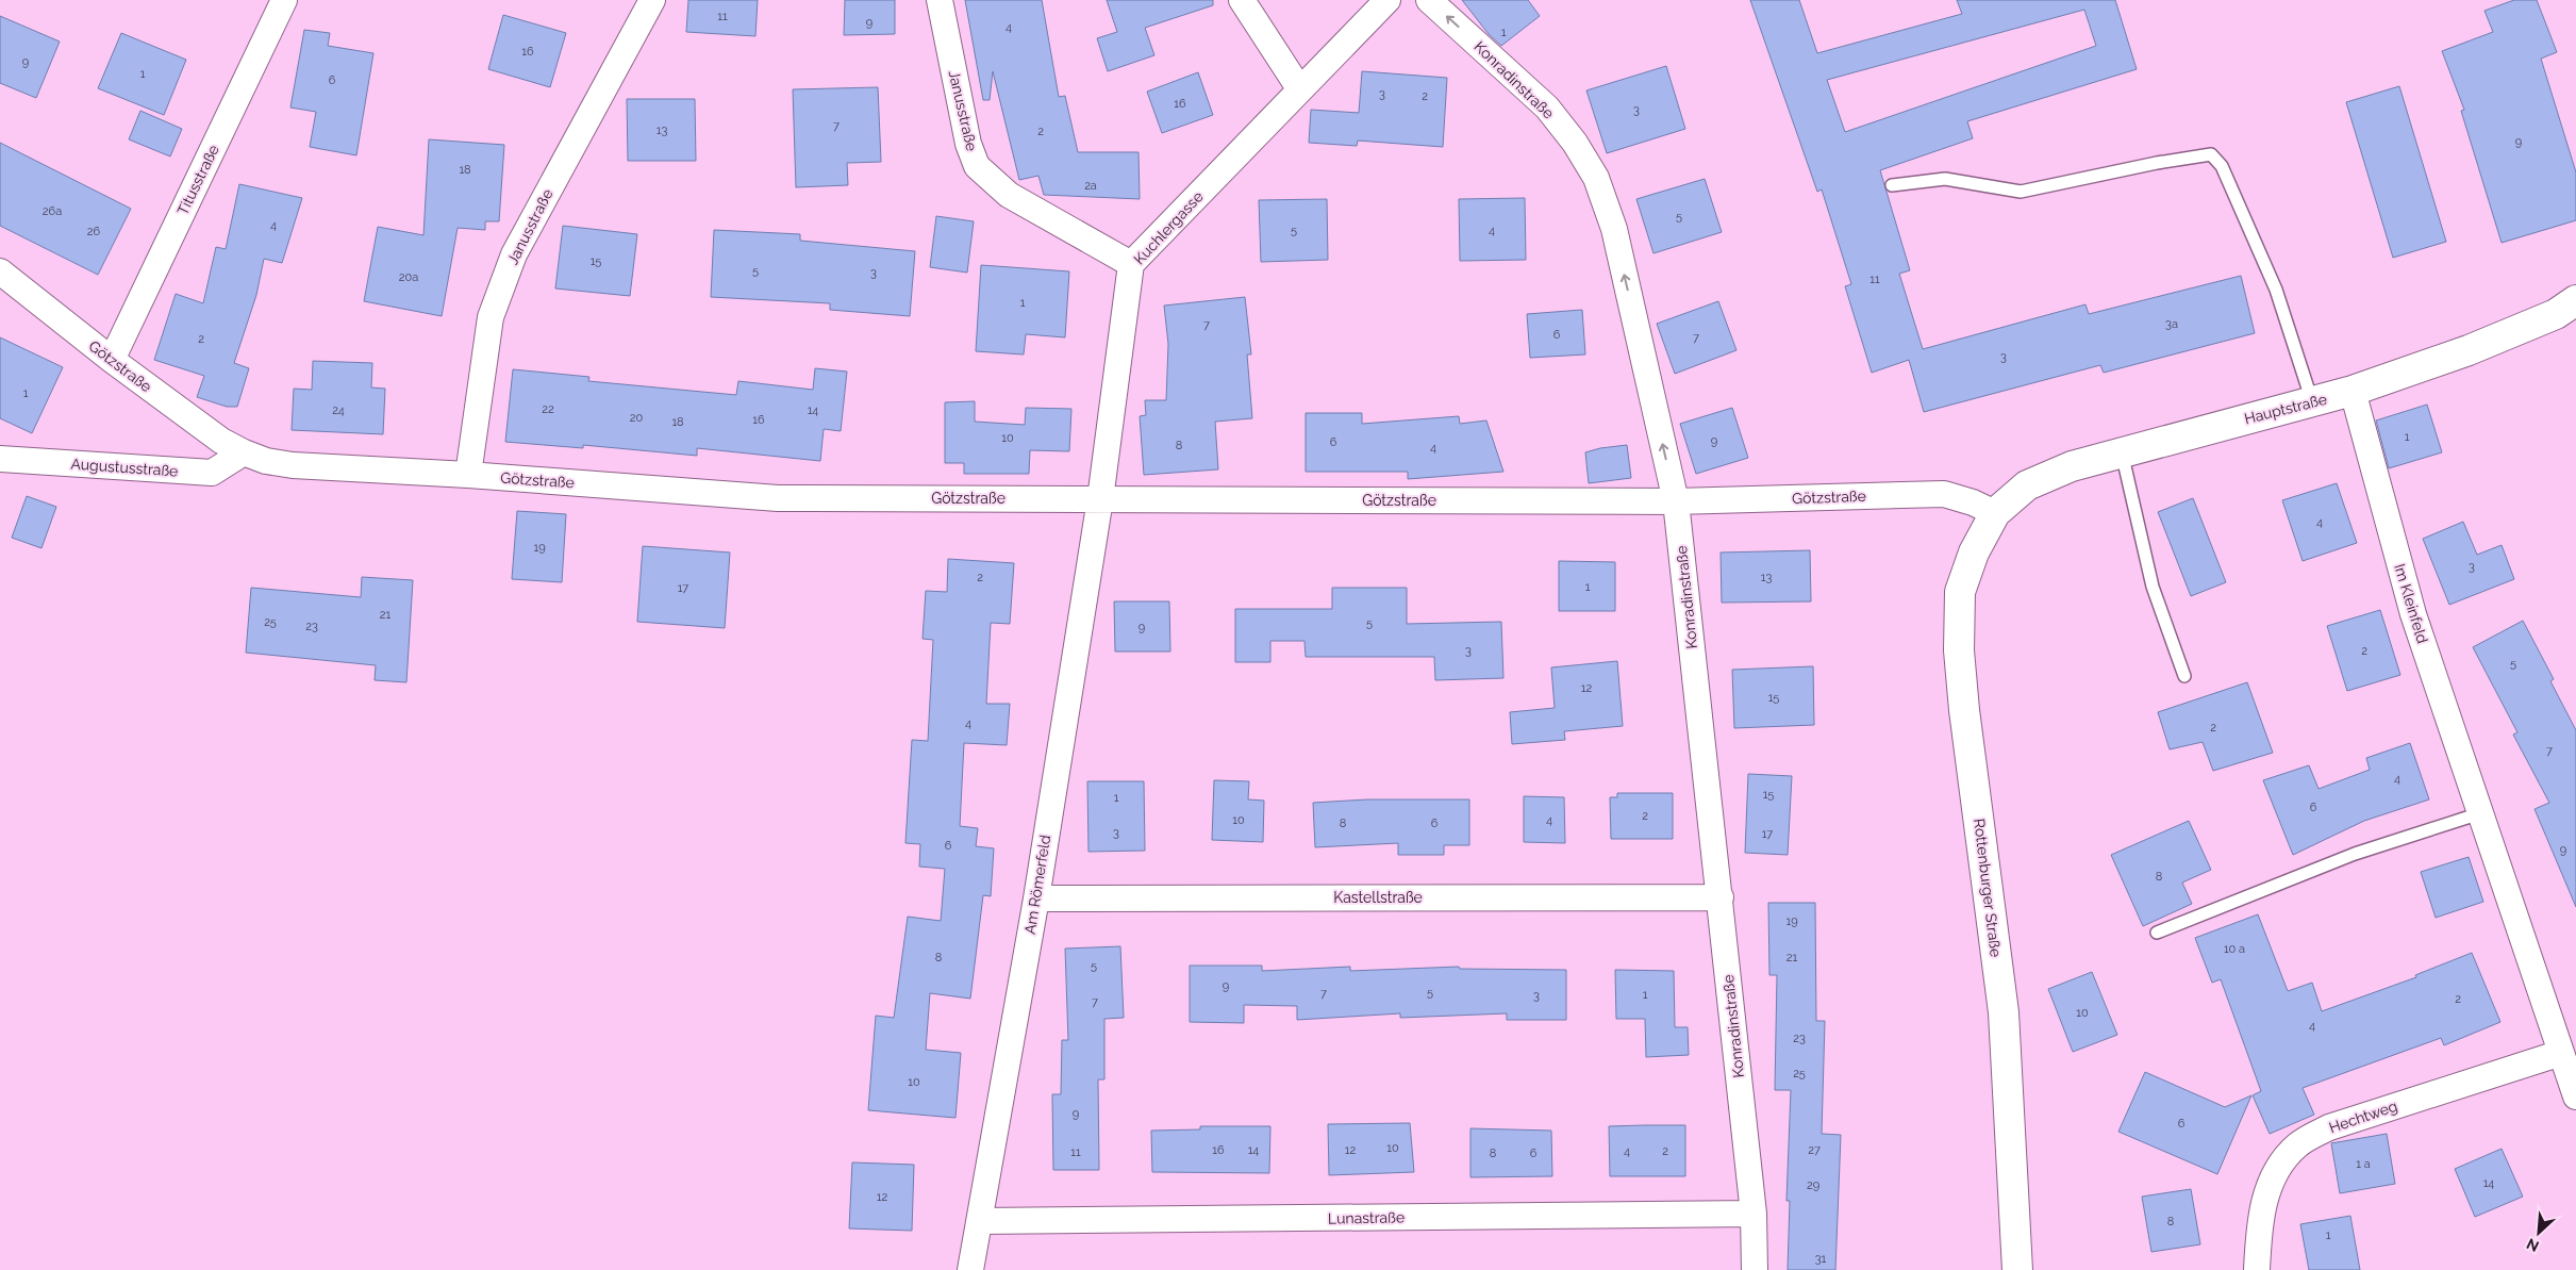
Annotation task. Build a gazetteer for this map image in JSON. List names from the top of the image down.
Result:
{
  "streets": {
    "street": [
      "Konradinstraße",
      "Janusstraße",
      "Titusstraße",
      "Kuchlergasse",
      "Götzstraße",
      "Hauptstraße",
      "Augustusstraße",
      "Im Kleinfeld",
      "Am Römerfeld",
      "Rottenburger Straße",
      "Kastellstraße",
      "Hechtweg",
      "Lunastraße"
    ]
  },
  "crossings": [
    ["Konradinstraße", "Götzstraße"],
    ["Konradinstraße", "Kastellstraße"],
    ["Konradinstraße", "Lunastraße"],
    ["Janusstraße", "Kuchlergasse"],
    ["Janusstraße", "Götzstraße"],
    ["Titusstraße", "Götzstraße"],
    ["Kuchlergasse", "Götzstraße"],
    ["Kuchlergasse", "Am Römerfeld"],
    ["Götzstraße", "Hauptstraße"],
    ["Götzstraße", "Augustusstraße"],
    ["Götzstraße", "Am Römerfeld"],
    ["Götzstraße", "Rottenburger Straße"],
    ["Hauptstraße", "Im Kleinfeld"],
    ["Hauptstraße", "Rottenburger Straße"],
    ["Im Kleinfeld", "Hechtweg"],
    ["Am Römerfeld", "Kastellstraße"],
    ["Am Römerfeld", "Lunastraße"]
  ],
  "one_way": ["Konradinstraße"],
  "house_numbers": [
    "11",
    "9",
    "4",
    "1",
    "16",
    "9",
    "1",
    "6",
    "3",
    "2",
    "16",
    "3",
    "7",
    "13",
    "2",
    "9",
    "18",
    "2a",
    "26a",
    "5",
    "4",
    "5",
    "4",
    "26",
    "15",
    "5",
    "3",
    "20a",
    "11",
    "1",
    "3a",
    "7",
    "6",
    "7",
    "2",
    "3",
    "1",
    "22",
    "24",
    "14",
    "20",
    "16",
    "18",
    "1",
    "10",
    "9",
    "6",
    "8",
    "4",
    "4",
    "19",
    "3",
    "2",
    "13",
    "1",
    "17",
    "21",
    "25",
    "5",
    "23",
    "9",
    "3",
    "2",
    "5",
    "12",
    "15",
    "4",
    "2",
    "7",
    "4",
    "15",
    "1",
    "6",
    "2",
    "10",
    "4",
    "8",
    "6",
    "3",
    "17",
    "6",
    "9",
    "8",
    "19",
    "10 a",
    "8",
    "21",
    "5",
    "9",
    "5",
    "7",
    "1",
    "3",
    "2",
    "7",
    "10",
    "4",
    "23",
    "25",
    "10",
    "9",
    "6",
    "10",
    "16",
    "14",
    "12",
    "27",
    "4",
    "2",
    "11",
    "8",
    "6",
    "1 a",
    "14",
    "29",
    "12",
    "8",
    "1",
    "31"
  ],
  "north": "bottom left"
}
